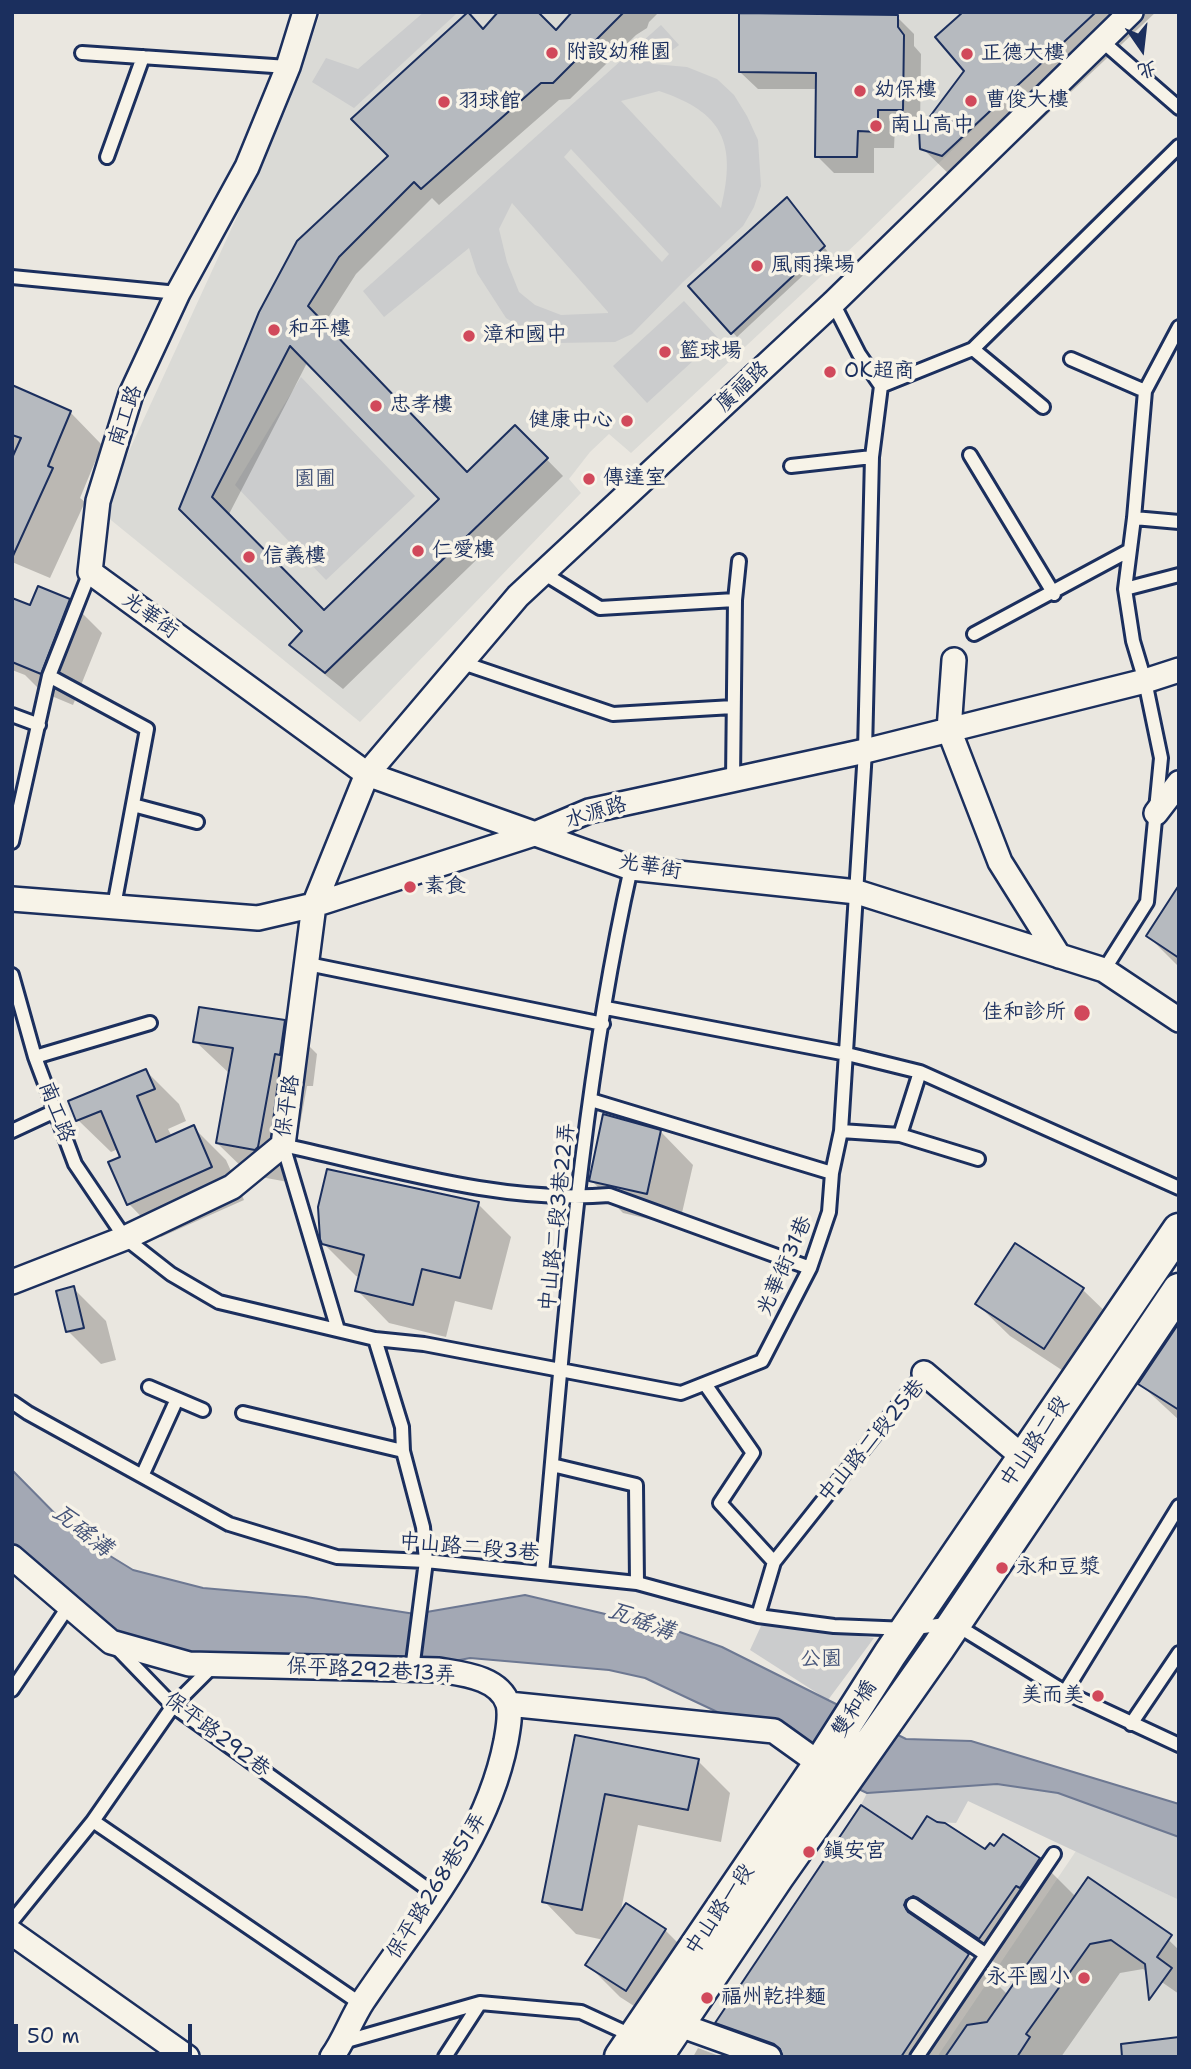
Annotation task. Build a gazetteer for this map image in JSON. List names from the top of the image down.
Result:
{
  "streets": {
    "street": [
      "廣福路",
      "南工路",
      "光華街",
      "水源路",
      "保平路",
      "中山路二段25巷",
      "中山路二段",
      "保平路292巷13弄",
      "雙和橋",
      "保平路292巷",
      "保平路268巷51弄",
      "中山路一段"
    ],
    "lane": ["中山路二段3巷22弄", "光華街31巷", "中山路二段3巷"]
  },
  "crossings": [
    ["廣福路", "光華街"],
    ["廣福路", "保平路"],
    ["南工路", "光華街"],
    ["南工路", "保平路"],
    ["南工路", "光華街31巷"],
    ["光華街", "水源路"],
    ["光華街", "保平路"],
    ["光華街", "中山路二段3巷22弄"],
    ["光華街", "光華街31巷"],
    ["水源路", "保平路"],
    ["水源路", "光華街31巷"],
    ["中山路二段3巷22弄", "光華街31巷"],
    ["中山路二段3巷22弄", "中山路二段3巷"],
    ["中山路二段25巷", "中山路二段"],
    ["中山路二段25巷", "中山路二段3巷"],
    ["中山路二段", "中山路二段3巷"],
    ["中山路二段", "雙和橋"],
    ["中山路二段3巷", "雙和橋"],
    ["保平路292巷13弄", "保平路292巷"],
    ["保平路292巷13弄", "保平路268巷51弄"],
    ["雙和橋", "中山路一段"],
    ["保平路292巷", "保平路268巷51弄"]
  ],
  "water": ["瓦磘溝"],
  "parks": ["園圃", "公園"],
  "places": [
    "附設幼稚園",
    "正德大樓",
    "幼保樓",
    "曹俊大樓",
    "羽球館",
    "南山高中",
    "風雨操場",
    "和平樓",
    "漳和國中",
    "籃球場",
    "OK超商",
    "忠孝樓",
    "健康中心",
    "傳達室",
    "仁愛樓",
    "信義樓",
    "素食",
    "佳和診所",
    "永和豆漿",
    "美而美",
    "鎮安宮",
    "永平國小",
    "福州乾拌麵"
  ],
  "scale_bar": "50 m",
  "north": "bottom"
}
